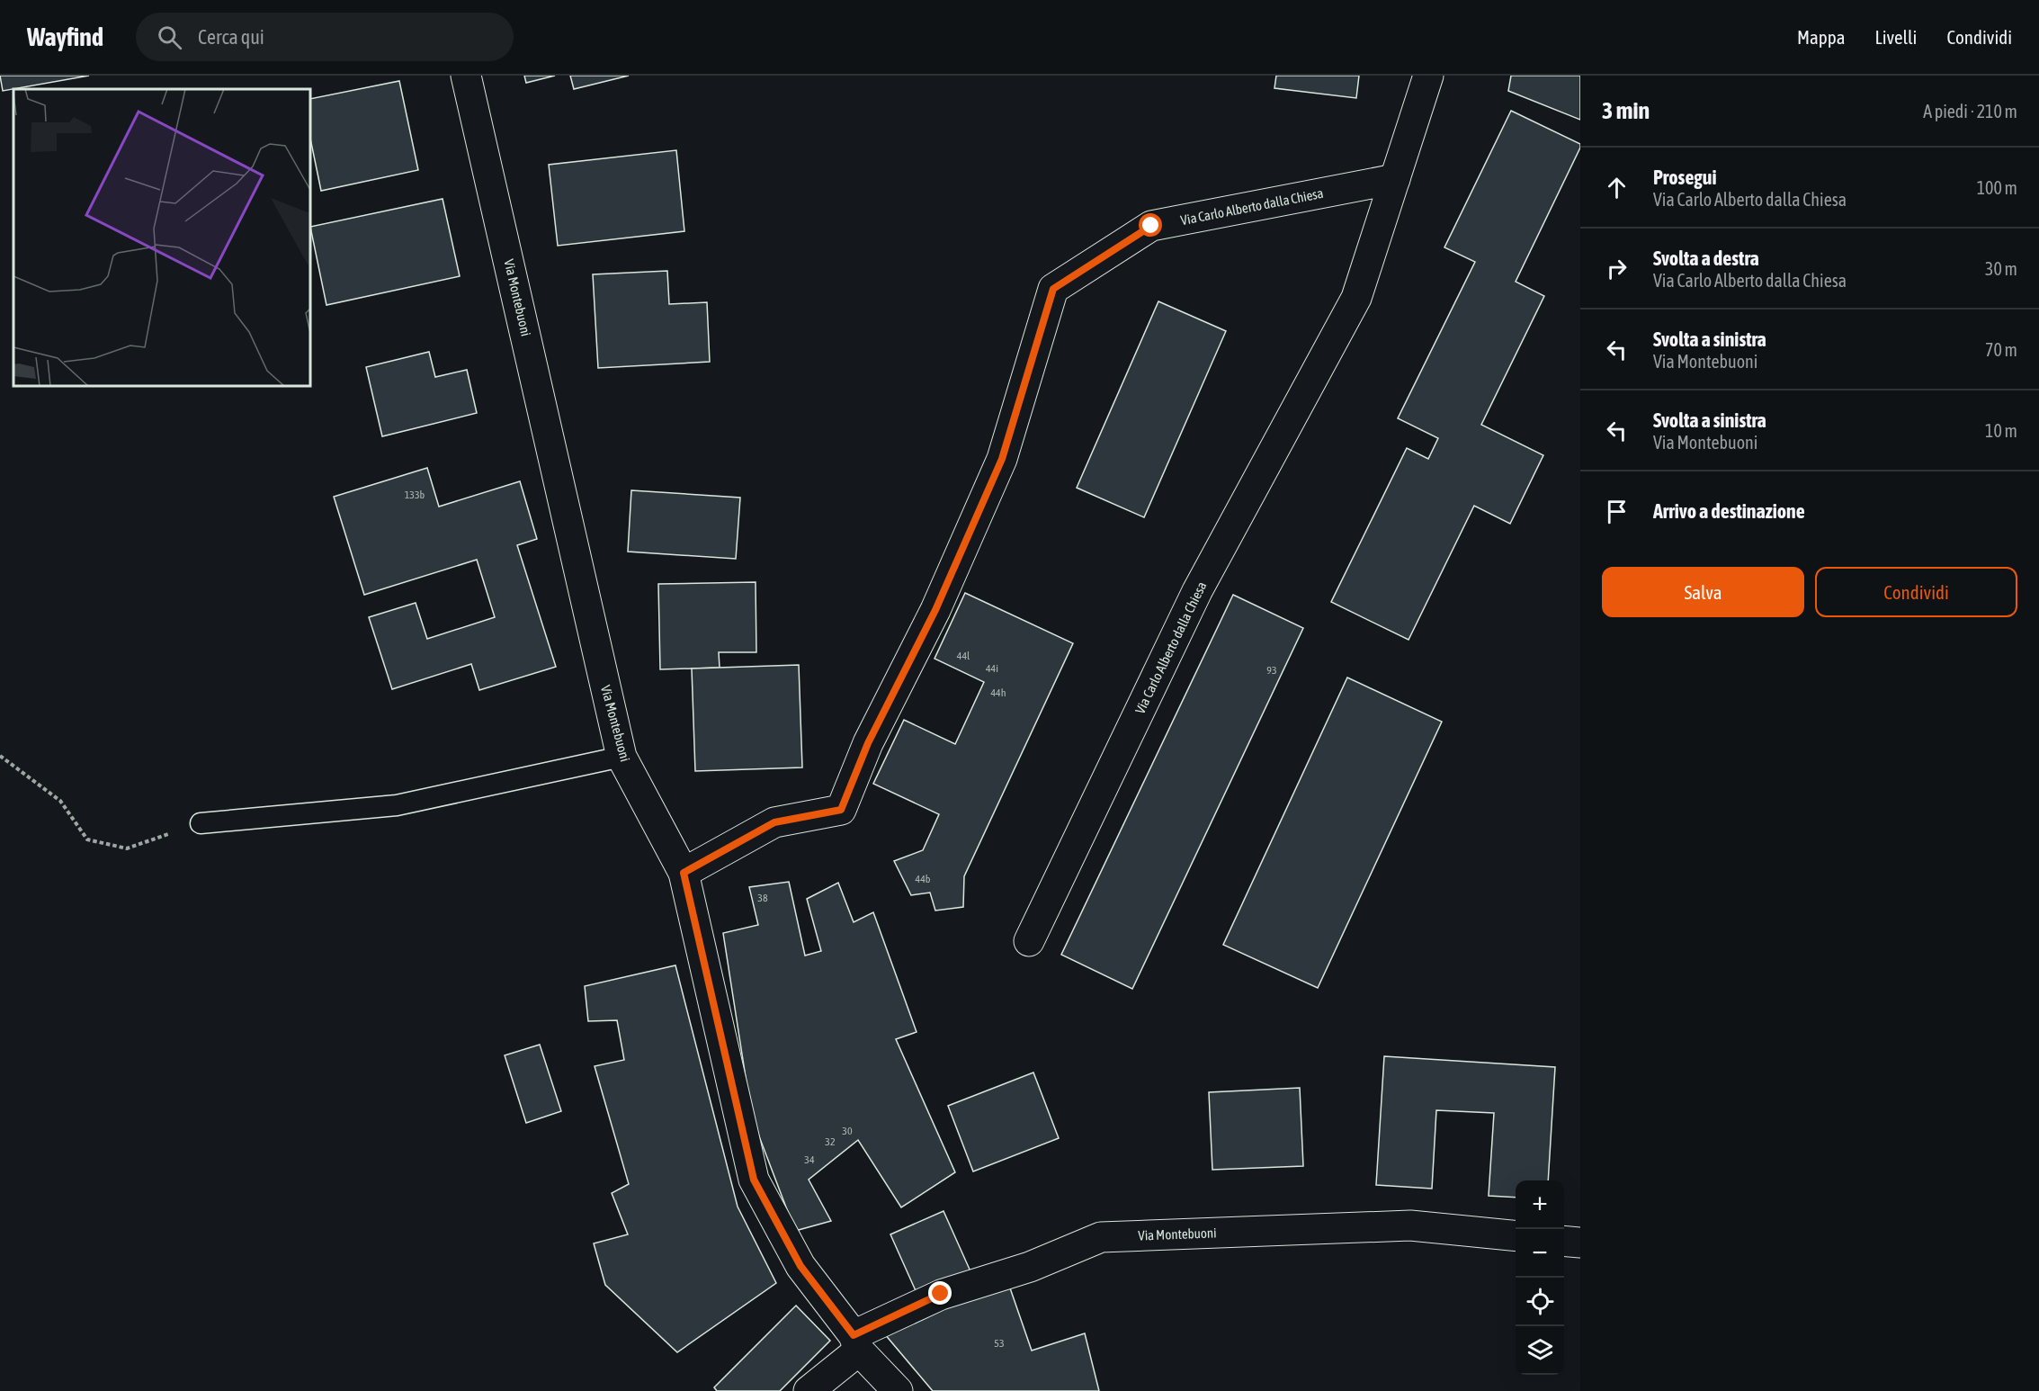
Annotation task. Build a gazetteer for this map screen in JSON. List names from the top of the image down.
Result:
{
  "streets": {
    "street": ["Via Carlo Alberto dalla Chiesa", "Via Montebuoni"]
  },
  "crossings": [
    ["Via Carlo Alberto dalla Chiesa", "Via Montebuoni"]
  ],
  "house_numbers": [
    "133b",
    "44l",
    "44i",
    "93",
    "44h",
    "44b",
    "38",
    "30",
    "32",
    "34",
    "53"
  ],
  "page": {
    "header": "Wayfind",
    "search": "Cerca qui",
    "nav": ["Mappa", "Livelli", "Condividi"],
    "heading": ["3 min", "A piedi · 210 m"],
    "list": [
      ["Prosegui", "Via Carlo Alberto dalla Chiesa", "100 m"],
      ["Svolta a destra", "Via Carlo Alberto dalla Chiesa", "30 m"],
      ["Svolta a sinistra", "Via Montebuoni", "70 m"],
      ["Svolta a sinistra", "Via Montebuoni", "10 m"],
      "Arrivo a destinazione"
    ],
    "buttons": ["Salva", "Condividi"],
    "map_buttons": ["+", "−"]
  }
}
